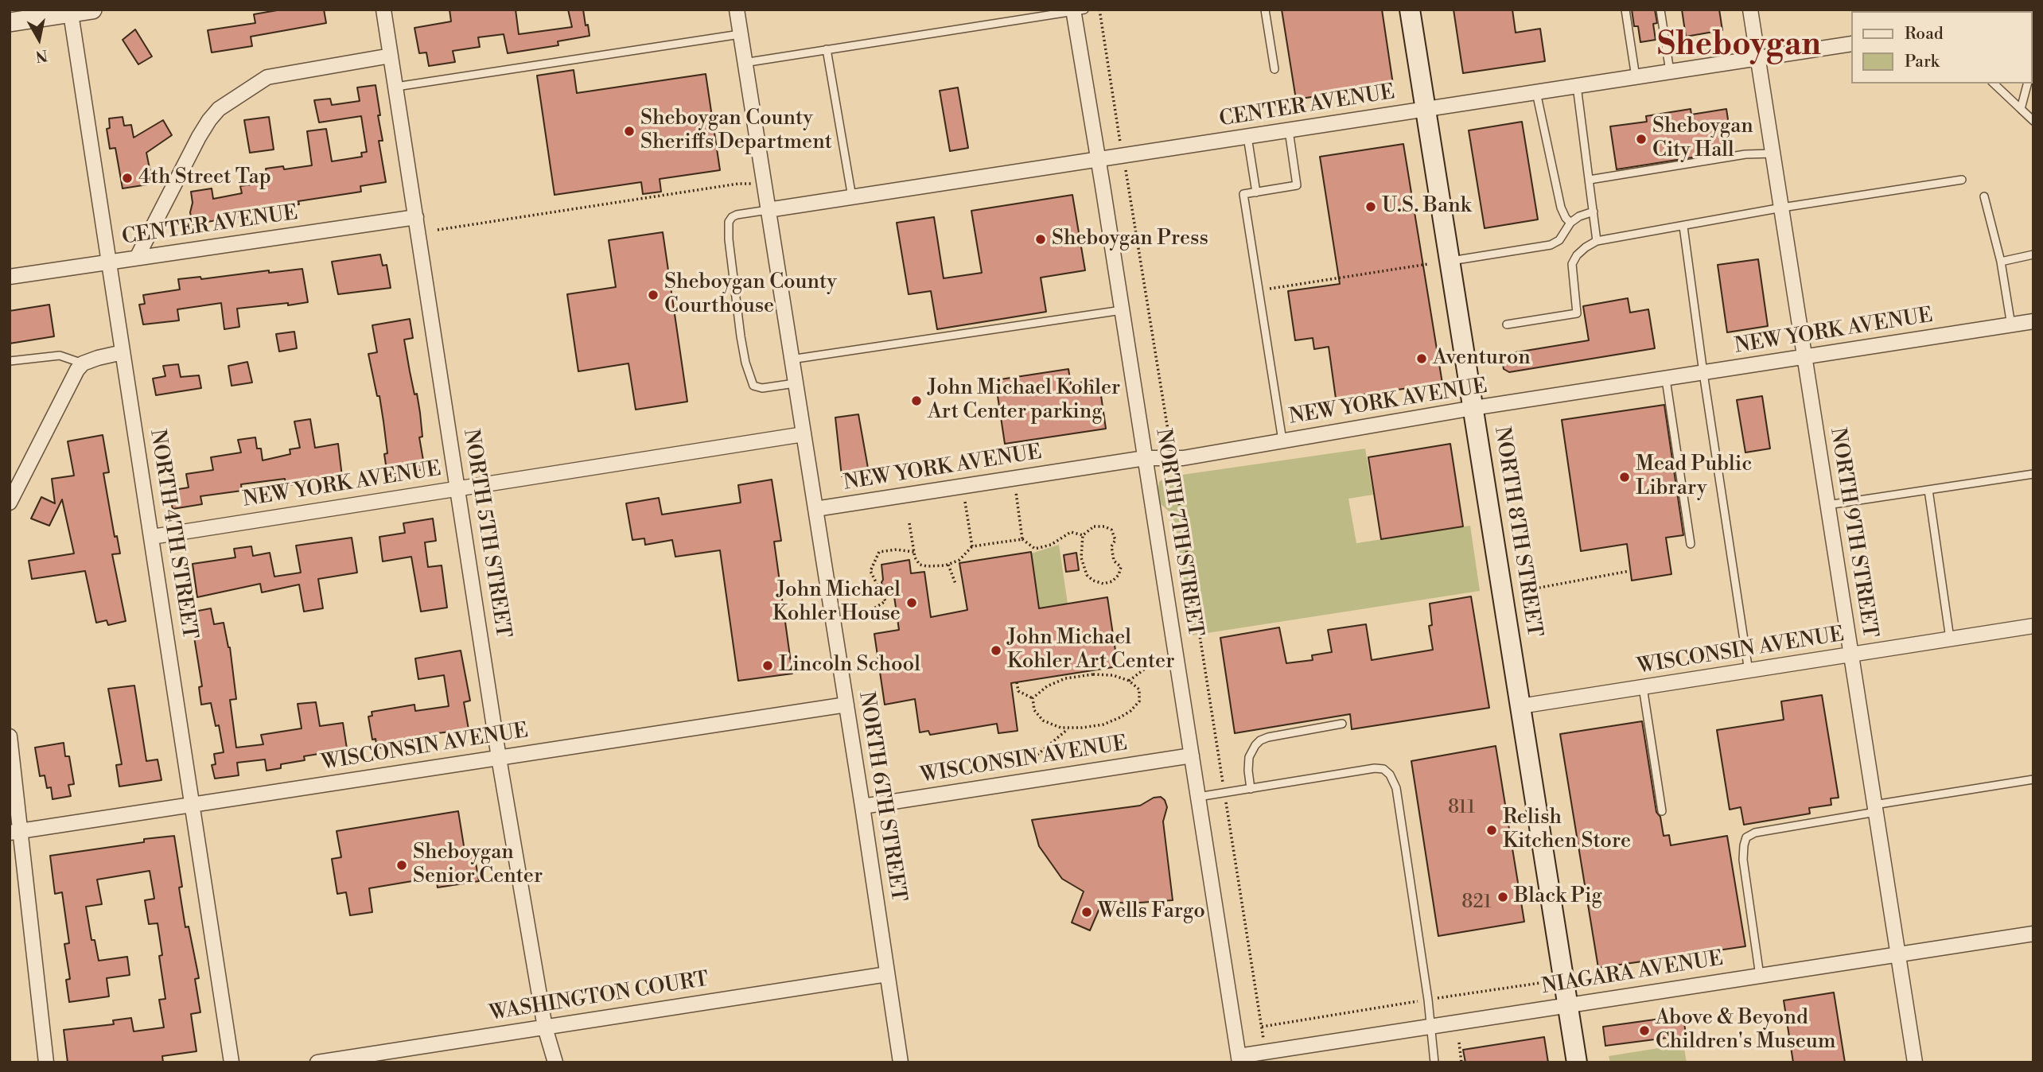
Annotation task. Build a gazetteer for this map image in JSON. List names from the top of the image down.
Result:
{
  "streets": {
    "main road": ["NORTH 8TH STREET"],
    "street": [
      "CENTER AVENUE",
      "NEW YORK AVENUE",
      "NORTH 7TH STREET",
      "NORTH 9TH STREET",
      "NORTH 5TH STREET",
      "NORTH 4TH STREET",
      "WISCONSIN AVENUE",
      "NORTH 6TH STREET",
      "NIAGARA AVENUE",
      "WASHINGTON COURT"
    ]
  },
  "crossings": [
    ["CENTER AVENUE", "NORTH 8TH STREET"],
    ["CENTER AVENUE", "NORTH 7TH STREET"],
    ["CENTER AVENUE", "NORTH 9TH STREET"],
    ["CENTER AVENUE", "NORTH 5TH STREET"],
    ["CENTER AVENUE", "NORTH 4TH STREET"],
    ["CENTER AVENUE", "NORTH 6TH STREET"],
    ["NEW YORK AVENUE", "NORTH 8TH STREET"],
    ["NEW YORK AVENUE", "NORTH 7TH STREET"],
    ["NEW YORK AVENUE", "NORTH 9TH STREET"],
    ["NEW YORK AVENUE", "NORTH 5TH STREET"],
    ["NEW YORK AVENUE", "NORTH 4TH STREET"],
    ["NEW YORK AVENUE", "NORTH 6TH STREET"],
    ["NORTH 8TH STREET", "WISCONSIN AVENUE"],
    ["NORTH 8TH STREET", "NIAGARA AVENUE"],
    ["NORTH 7TH STREET", "WISCONSIN AVENUE"],
    ["NORTH 7TH STREET", "NIAGARA AVENUE"],
    ["NORTH 9TH STREET", "WISCONSIN AVENUE"],
    ["NORTH 9TH STREET", "NIAGARA AVENUE"],
    ["NORTH 5TH STREET", "WISCONSIN AVENUE"],
    ["NORTH 5TH STREET", "WASHINGTON COURT"],
    ["NORTH 4TH STREET", "WISCONSIN AVENUE"],
    ["WISCONSIN AVENUE", "NORTH 6TH STREET"],
    ["NORTH 6TH STREET", "WASHINGTON COURT"]
  ],
  "districts": ["Sheboygan"],
  "places": [
    "Sheboygan County Sheriffs Department",
    "Sheboygan City Hall",
    "4th Street Tap",
    "U.S. Bank",
    "Sheboygan Press",
    "Sheboygan County Courthouse",
    "Aventuron",
    "John Michael Kohler Art Center parking",
    "Mead Public Library",
    "John Michael Kohler House",
    "John Michael Kohler Art Center",
    "Lincoln School",
    "Relish Kitchen Store",
    "Sheboygan Senior Center",
    "Black Pig",
    "Wells Fargo",
    "Above & Beyond Children's Museum"
  ],
  "house_numbers": ["811", "821"],
  "legend": ["Road", "Park"],
  "north": "bottom"
}
